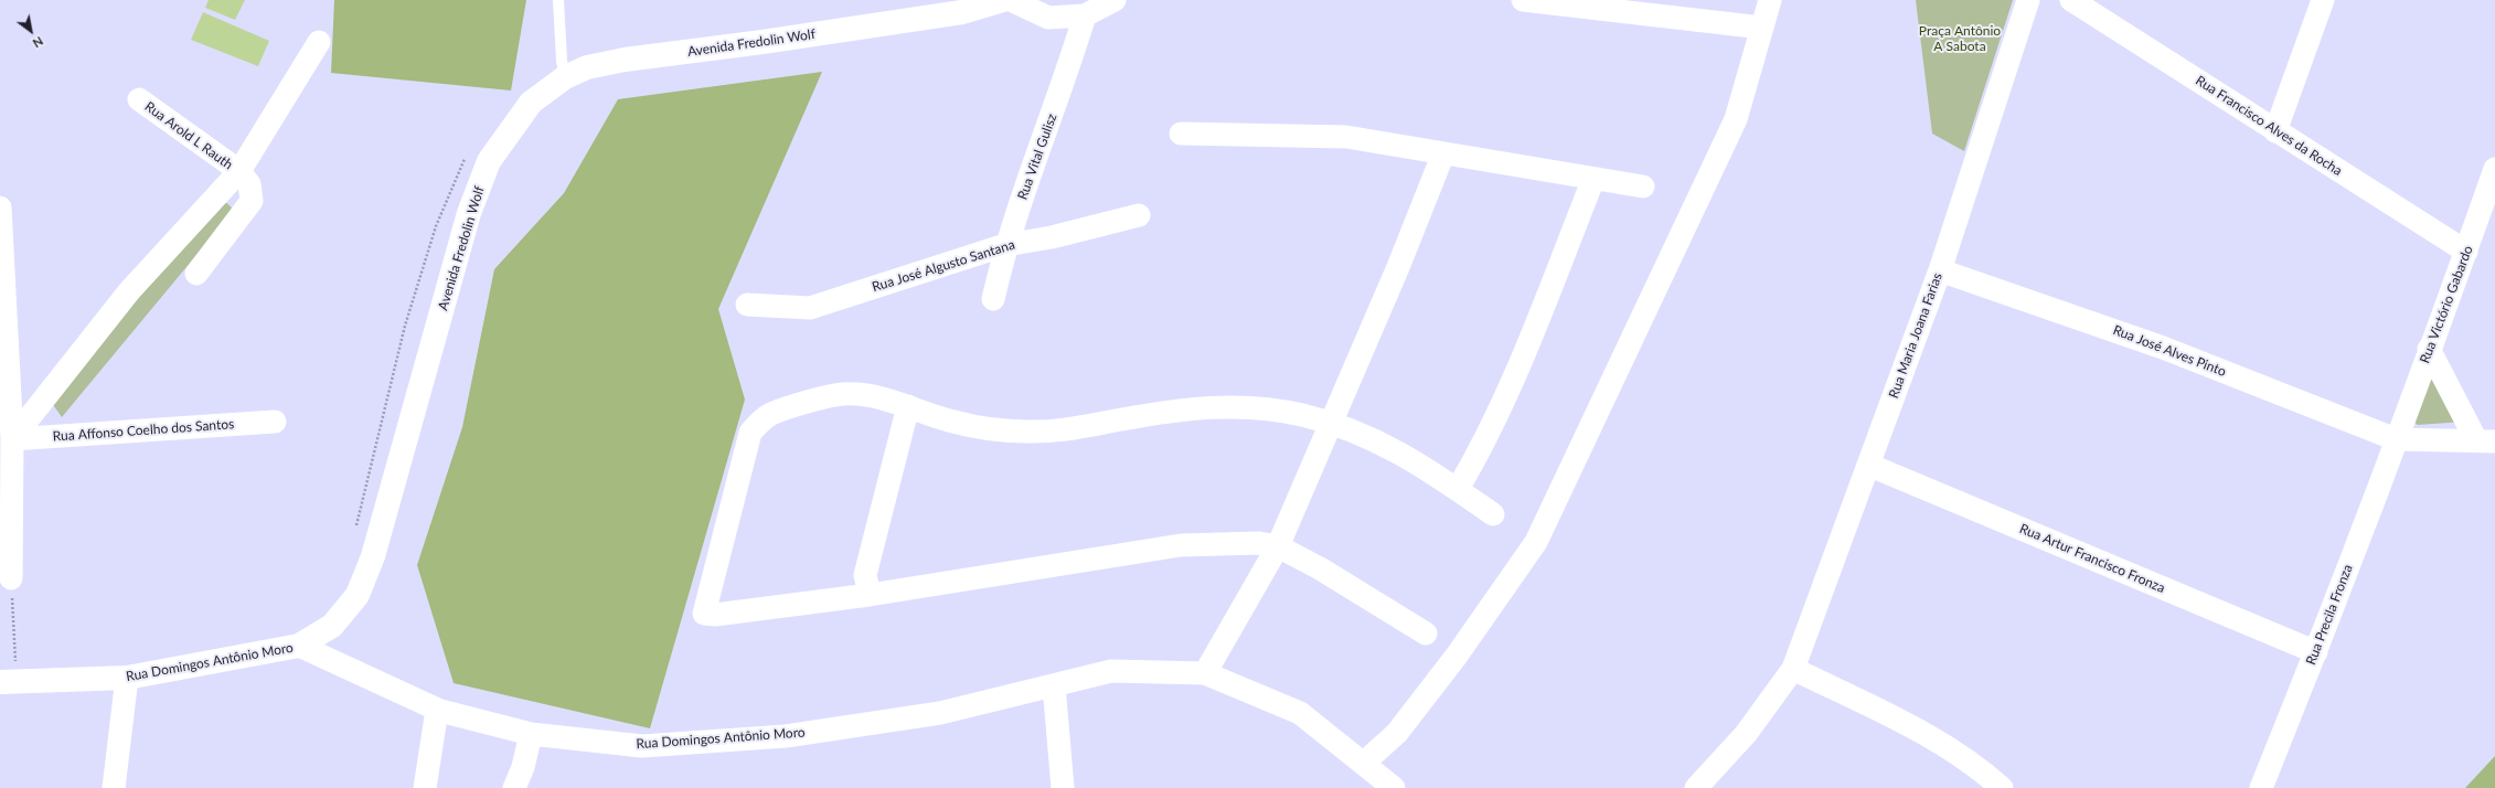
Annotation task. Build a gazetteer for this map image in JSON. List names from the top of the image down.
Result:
{
  "streets": {
    "main road": ["Avenida Fredolin Wolf", "Rua Domingos Antônio Moro"],
    "street": [
      "Rua Francisco Alves da Rocha",
      "Rua Arold L Rauth",
      "Rua Vital Gulisz",
      "Rua José Algusto Santana",
      "Rua Victório Gabardo",
      "Rua Maria Joana Farias",
      "Rua José Alves Pinto",
      "Rua Affonso Coelho dos Santos",
      "Rua Artur Francisco Fronza",
      "Rua Precila Fronza"
    ]
  },
  "crossings": [
    ["Avenida Fredolin Wolf", "Rua Domingos Antônio Moro"],
    ["Rua Francisco Alves da Rocha", "Rua Victório Gabardo"],
    ["Rua Vital Gulisz", "Rua José Algusto Santana"],
    ["Rua Victório Gabardo", "Rua José Alves Pinto"],
    ["Rua Victório Gabardo", "Rua Precila Fronza"],
    ["Rua Maria Joana Farias", "Rua José Alves Pinto"],
    ["Rua Maria Joana Farias", "Rua Artur Francisco Fronza"],
    ["Rua José Alves Pinto", "Rua Precila Fronza"],
    ["Rua Artur Francisco Fronza", "Rua Precila Fronza"]
  ],
  "parks": ["Praça Antônio A Sabota"],
  "north": "bottom right"
}
